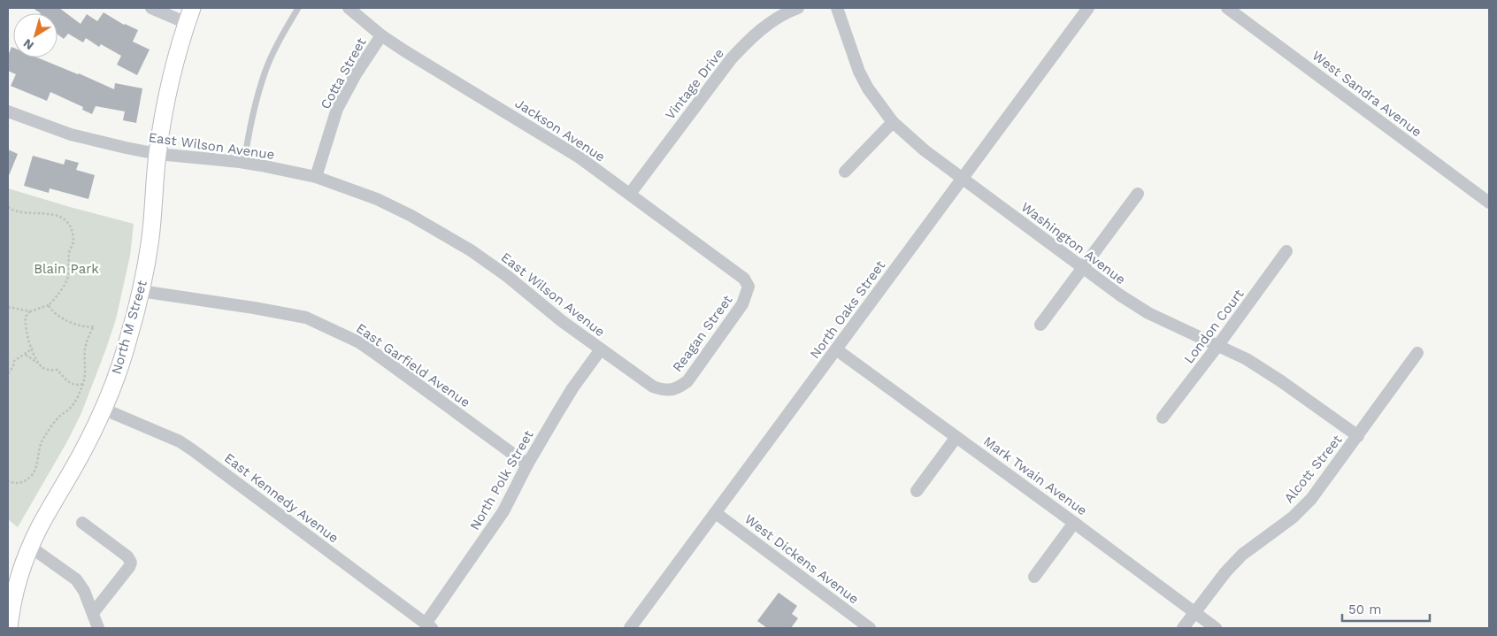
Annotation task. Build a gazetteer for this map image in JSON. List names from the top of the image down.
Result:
{
  "streets": {
    "street": [
      "Cotta Street",
      "Vintage Drive",
      "West Sandra Avenue",
      "Jackson Avenue",
      "East Wilson Avenue",
      "Washington Avenue",
      "North Oaks Street",
      "London Court",
      "North M Street",
      "Reagan Street",
      "East Garfield Avenue",
      "Alcott Street",
      "Mark Twain Avenue",
      "North Polk Street",
      "East Kennedy Avenue",
      "West Dickens Avenue"
    ]
  },
  "crossings": [
    ["Cotta Street", "Jackson Avenue"],
    ["Cotta Street", "East Wilson Avenue"],
    ["Vintage Drive", "Jackson Avenue"],
    ["Jackson Avenue", "Reagan Street"],
    ["East Wilson Avenue", "North M Street"],
    ["East Wilson Avenue", "Reagan Street"],
    ["East Wilson Avenue", "North Polk Street"],
    ["Washington Avenue", "North Oaks Street"],
    ["Washington Avenue", "London Court"],
    ["Washington Avenue", "Alcott Street"],
    ["North Oaks Street", "Mark Twain Avenue"],
    ["North Oaks Street", "West Dickens Avenue"],
    ["North M Street", "East Garfield Avenue"],
    ["North M Street", "East Kennedy Avenue"],
    ["East Garfield Avenue", "North Polk Street"],
    ["Alcott Street", "Mark Twain Avenue"],
    ["North Polk Street", "East Kennedy Avenue"]
  ],
  "parks": ["Blain Park"],
  "scale_bar": "50 m",
  "north": "bottom left"
}
